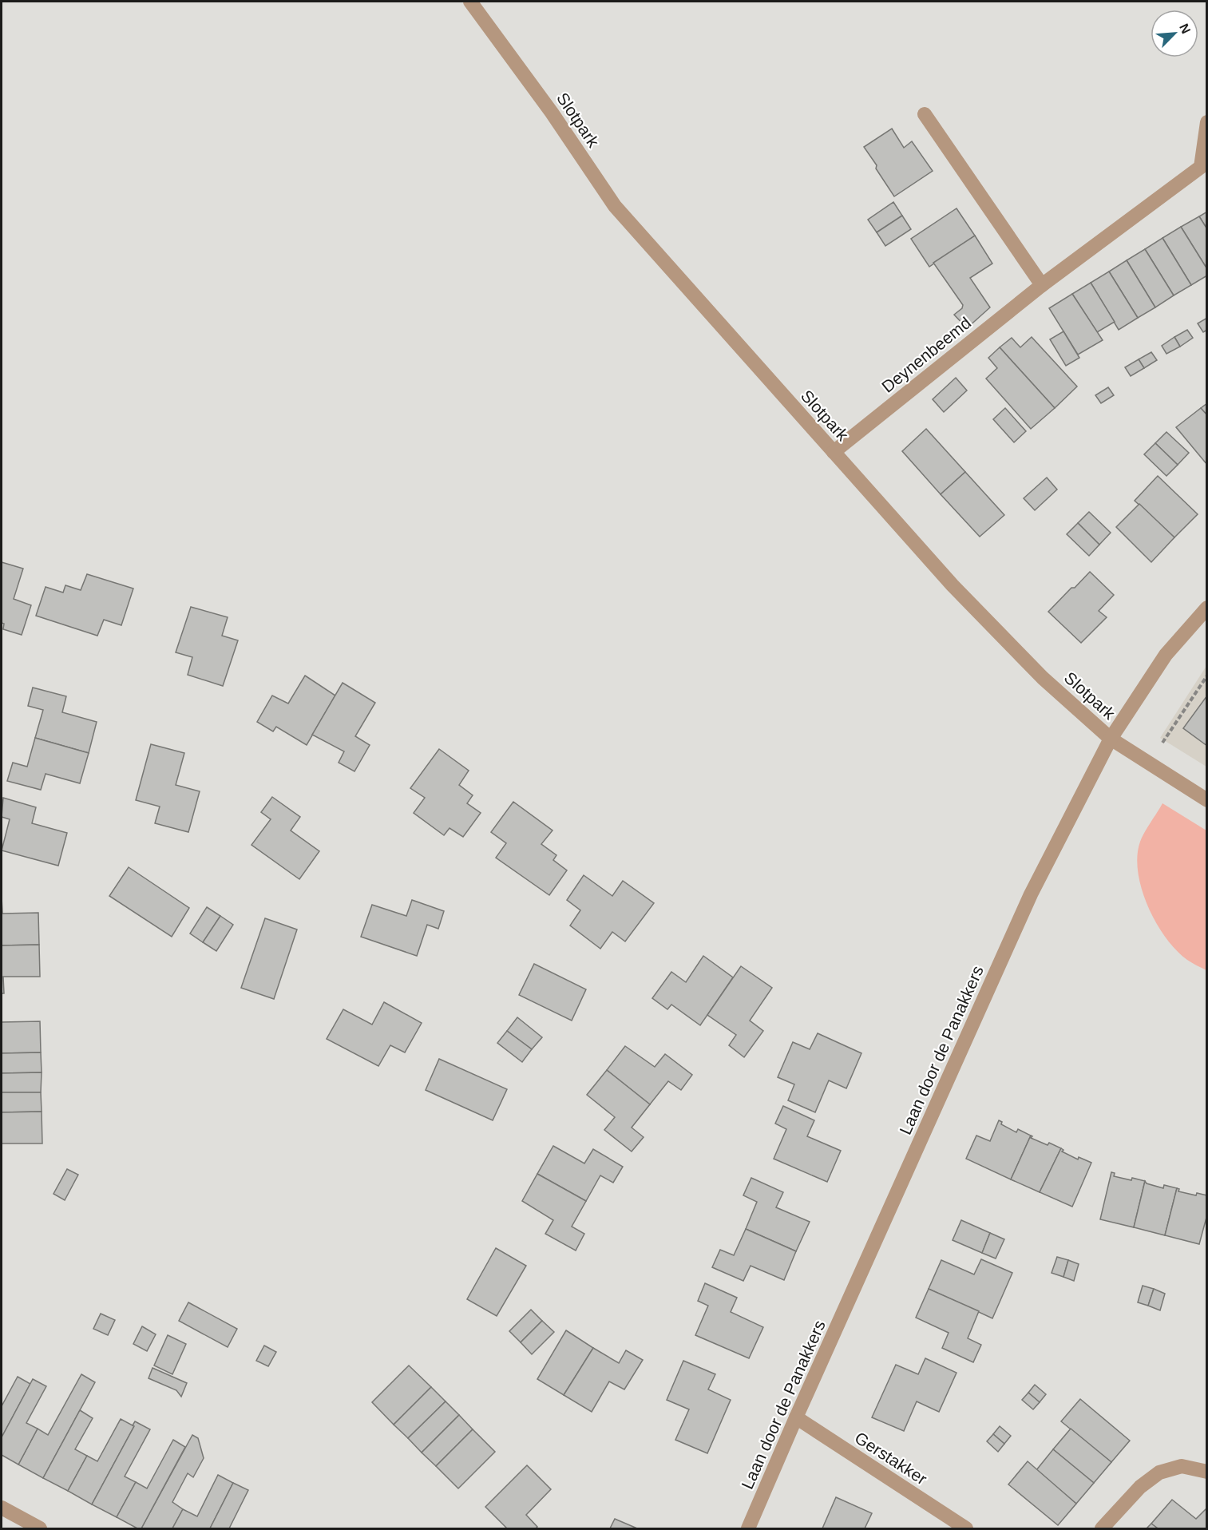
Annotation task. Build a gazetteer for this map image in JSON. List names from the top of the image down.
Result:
{
  "streets": {
    "street": [
      "Slotpark",
      "Deynenbeemd",
      "Laan door de Panakkers",
      "Gerstakker"
    ]
  },
  "crossings": [
    ["Slotpark", "Deynenbeemd"],
    ["Slotpark", "Laan door de Panakkers"],
    ["Laan door de Panakkers", "Gerstakker"]
  ],
  "north": "top right"
}
